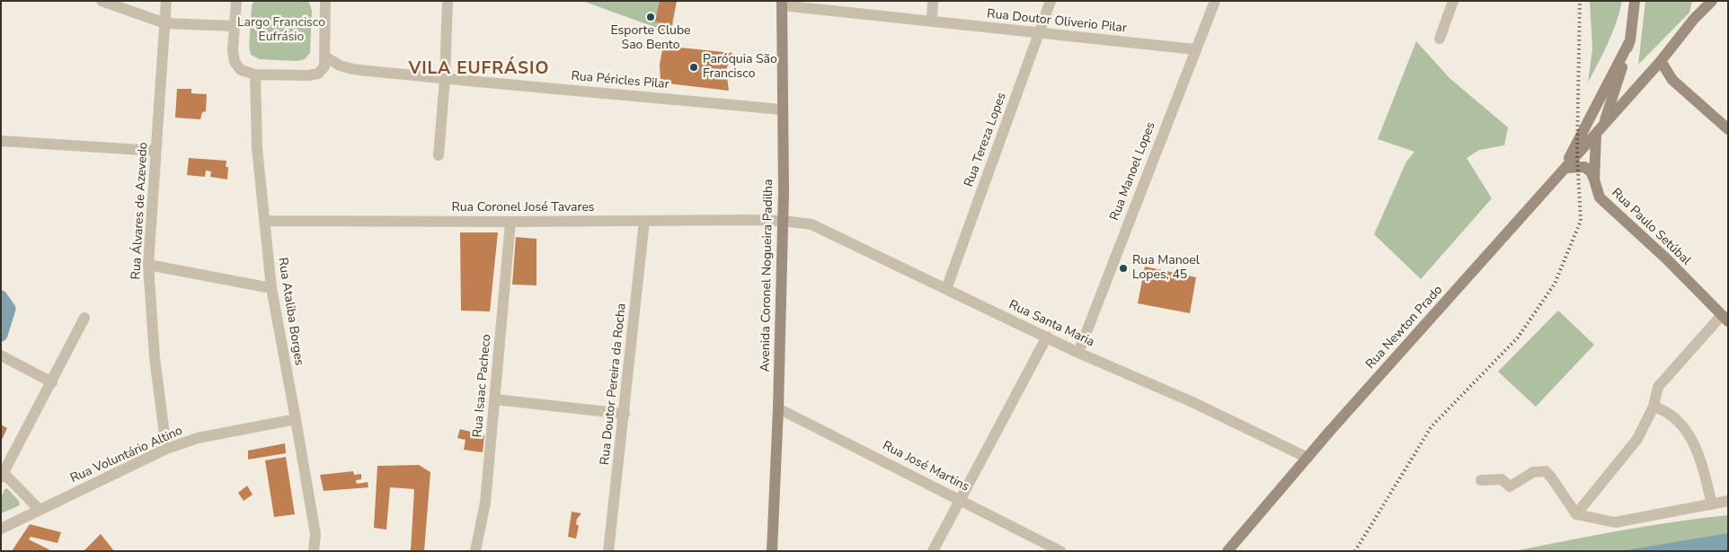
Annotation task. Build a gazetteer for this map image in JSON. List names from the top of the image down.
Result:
{
  "streets": {
    "main road": ["Rua Paulo Setúbal", "Avenida Coronel Nogueira Padilha", "Rua Newton Prado"],
    "street": [
      "Rua Doutor Oliverio Pilar",
      "Rua Péricles Pilar",
      "Rua Tereza Lopes",
      "Rua Manoel Lopes",
      "Rua Coronel José Tavares",
      "Rua Álvares de Azevedo",
      "Rua Ataliba Borges",
      "Rua Santa Maria",
      "Rua Doutor Pereira da Rocha",
      "Rua Isaac Pacheco",
      "Rua Voluntário Altino",
      "Rua José Martins"
    ]
  },
  "crossings": [
    ["Rua Doutor Oliverio Pilar", "Rua Tereza Lopes"],
    ["Rua Doutor Oliverio Pilar", "Rua Manoel Lopes"],
    ["Rua Doutor Oliverio Pilar", "Avenida Coronel Nogueira Padilha"],
    ["Rua Péricles Pilar", "Avenida Coronel Nogueira Padilha"],
    ["Rua Tereza Lopes", "Rua Santa Maria"],
    ["Rua Manoel Lopes", "Rua Santa Maria"],
    ["Rua Coronel José Tavares", "Avenida Coronel Nogueira Padilha"],
    ["Rua Coronel José Tavares", "Rua Ataliba Borges"],
    ["Rua Coronel José Tavares", "Rua Santa Maria"],
    ["Rua Coronel José Tavares", "Rua Doutor Pereira da Rocha"],
    ["Rua Coronel José Tavares", "Rua Isaac Pacheco"],
    ["Rua Álvares de Azevedo", "Rua Voluntário Altino"],
    ["Rua Paulo Setúbal", "Rua Newton Prado"],
    ["Avenida Coronel Nogueira Padilha", "Rua Santa Maria"],
    ["Avenida Coronel Nogueira Padilha", "Rua José Martins"],
    ["Rua Ataliba Borges", "Rua Voluntário Altino"],
    ["Rua Santa Maria", "Rua Newton Prado"]
  ],
  "districts": ["VILA EUFRÁSIO"],
  "parks": ["Largo Francisco Eufrásio"],
  "places": ["Esporte Clube Sao Bento", "Paróquia São Francisco", "Rua Manoel Lopes, 45"]
}
